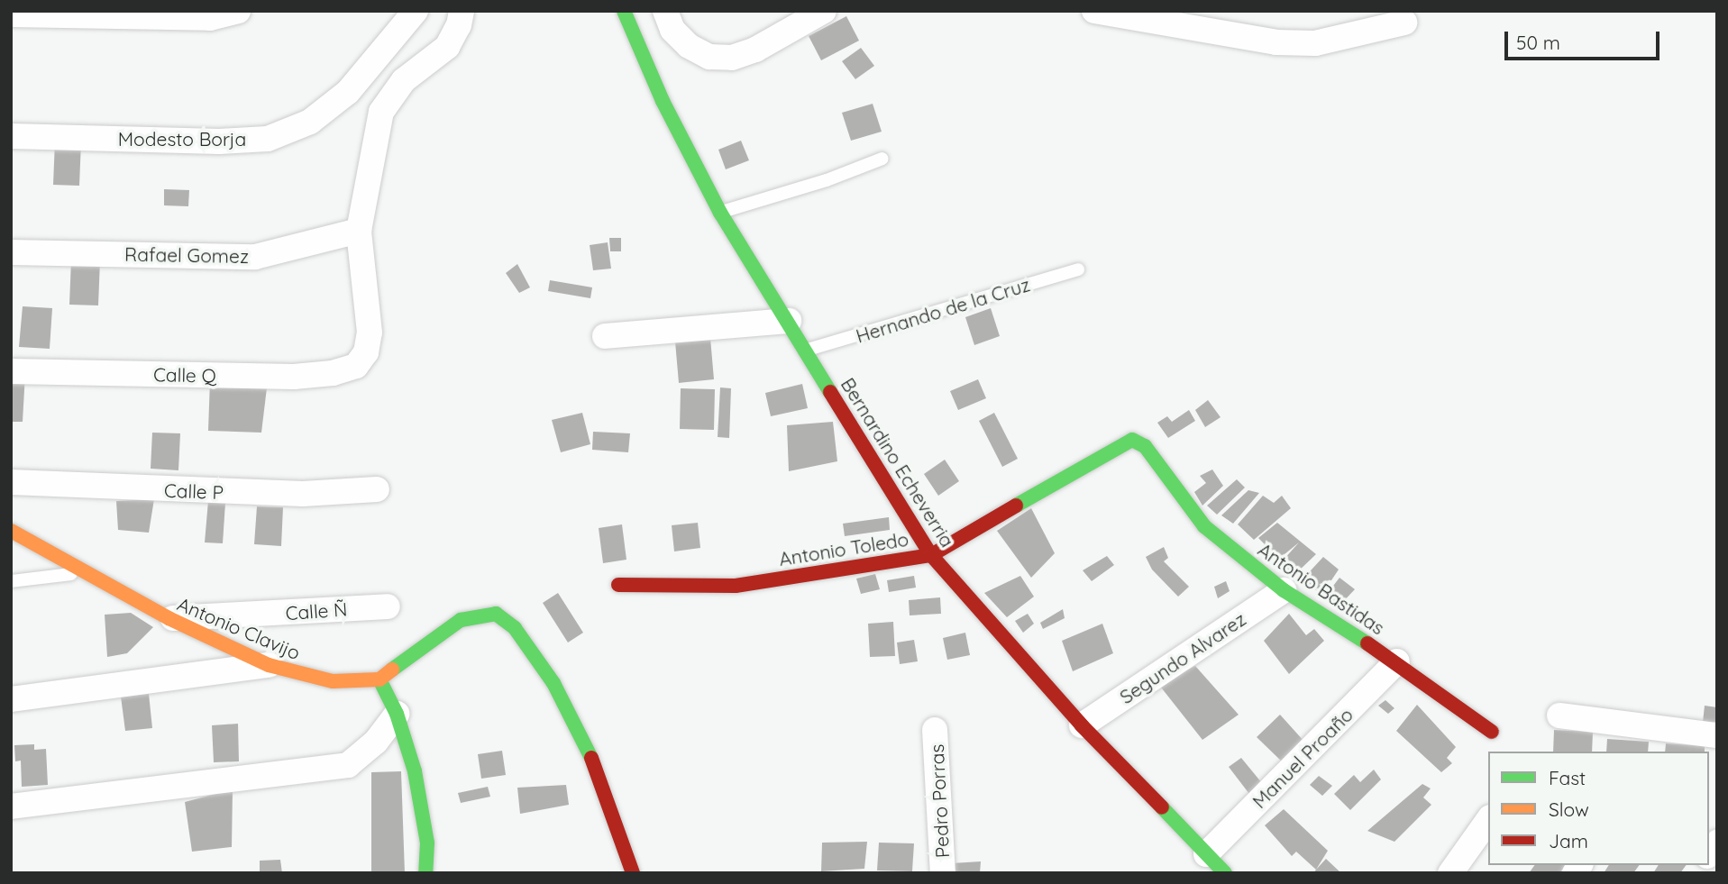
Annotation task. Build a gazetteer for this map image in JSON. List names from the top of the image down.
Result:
{
  "streets": {
    "street": [
      "Modesto Borja",
      "Rafael Gomez",
      "Calle Q",
      "Bernardino Echeverria",
      "Calle P",
      "Antonio Toledo",
      "Antonio Bastidas",
      "Calle Ñ",
      "Antonio Clavijo",
      "Segundo Alvarez",
      "Manuel Proaño",
      "Pedro Porras"
    ],
    "lane": ["Hernando de la Cruz"]
  },
  "crossings": [
    ["Rafael Gomez", "Calle Q"],
    ["Hernando de la Cruz", "Bernardino Echeverria"],
    ["Bernardino Echeverria", "Antonio Toledo"],
    ["Bernardino Echeverria", "Segundo Alvarez"],
    ["Bernardino Echeverria", "Manuel Proaño"],
    ["Antonio Toledo", "Antonio Bastidas"],
    ["Antonio Bastidas", "Segundo Alvarez"],
    ["Antonio Bastidas", "Manuel Proaño"],
    ["Calle Ñ", "Antonio Clavijo"]
  ],
  "legend": ["Fast", "Slow", "Jam"],
  "scale_bar": "50 m"
}
